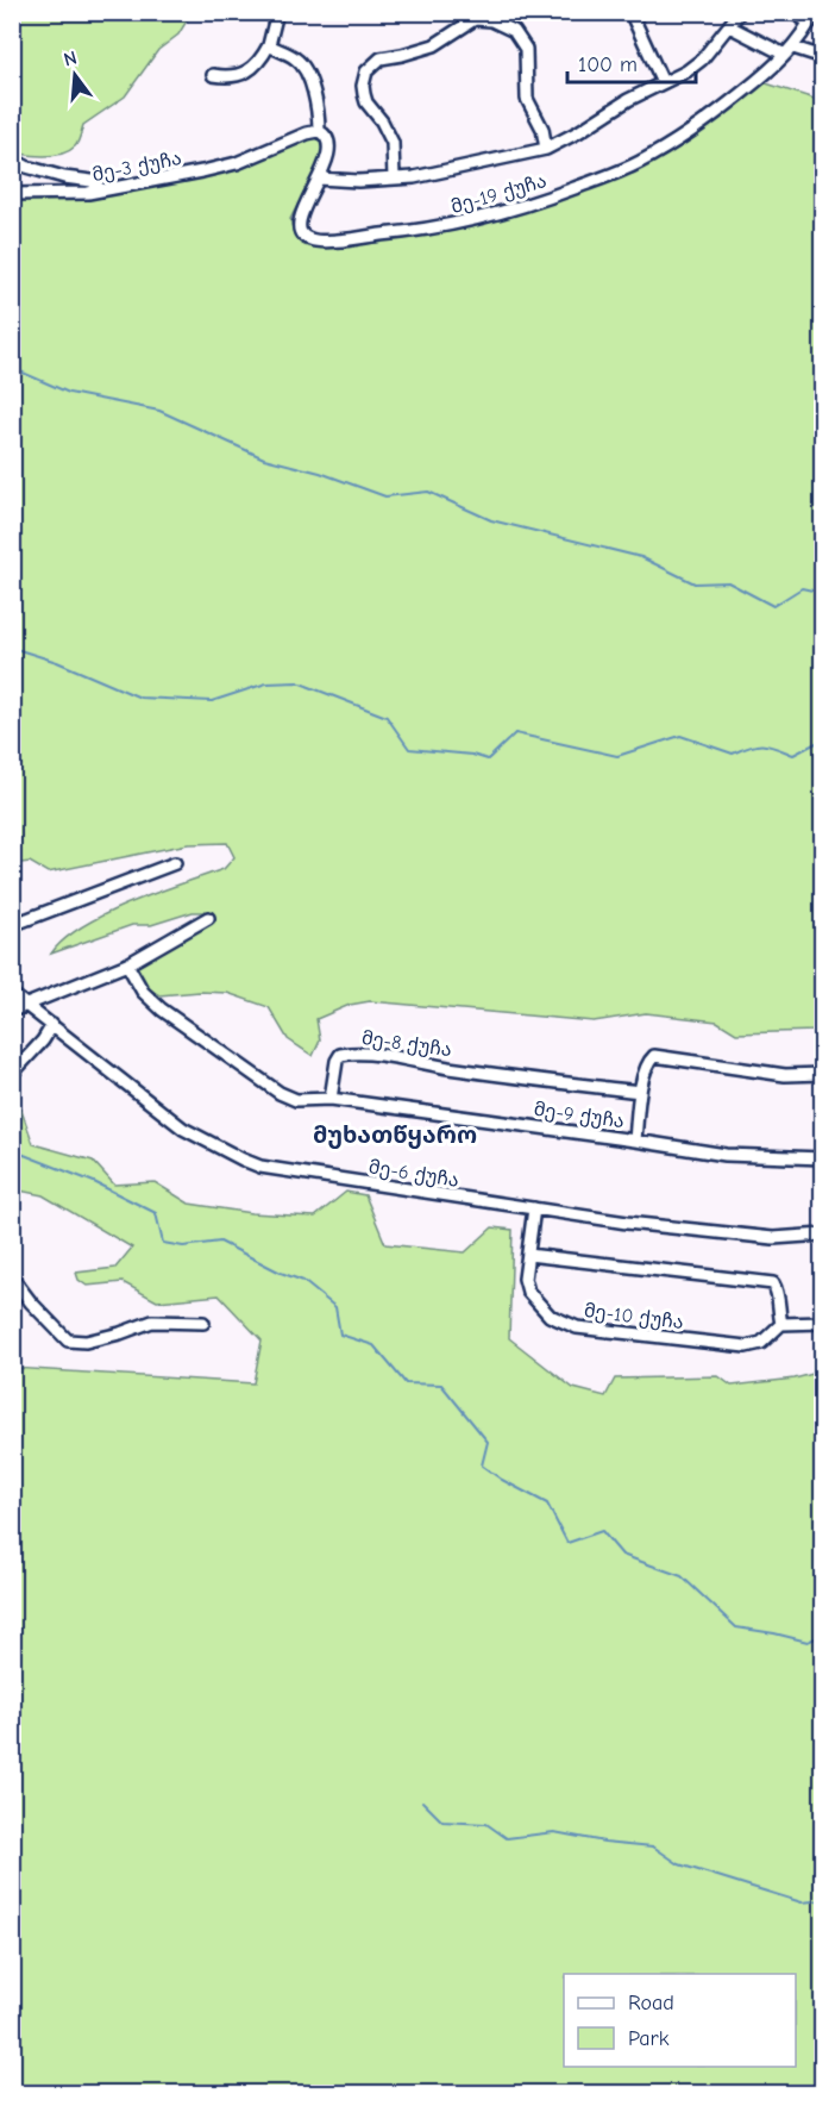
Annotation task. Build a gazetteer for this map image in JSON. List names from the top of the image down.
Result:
{
  "streets": {
    "street": [
      "მე-3 ქუჩა",
      "მე-19 ქუჩა",
      "მე-8 ქუჩა",
      "მე-9 ქუჩა",
      "მე-6 ქუჩა",
      "მე-10 ქუჩა"
    ]
  },
  "crossings": [
    ["მე-3 ქუჩა", "მე-19 ქუჩა"],
    ["მე-8 ქუჩა", "მე-9 ქუჩა"],
    ["მე-6 ქუჩა", "მე-10 ქუჩა"]
  ],
  "districts": ["მუხათწყარო"],
  "legend": ["Road", "Park"],
  "scale_bar": "100 m",
  "north": "top"
}
